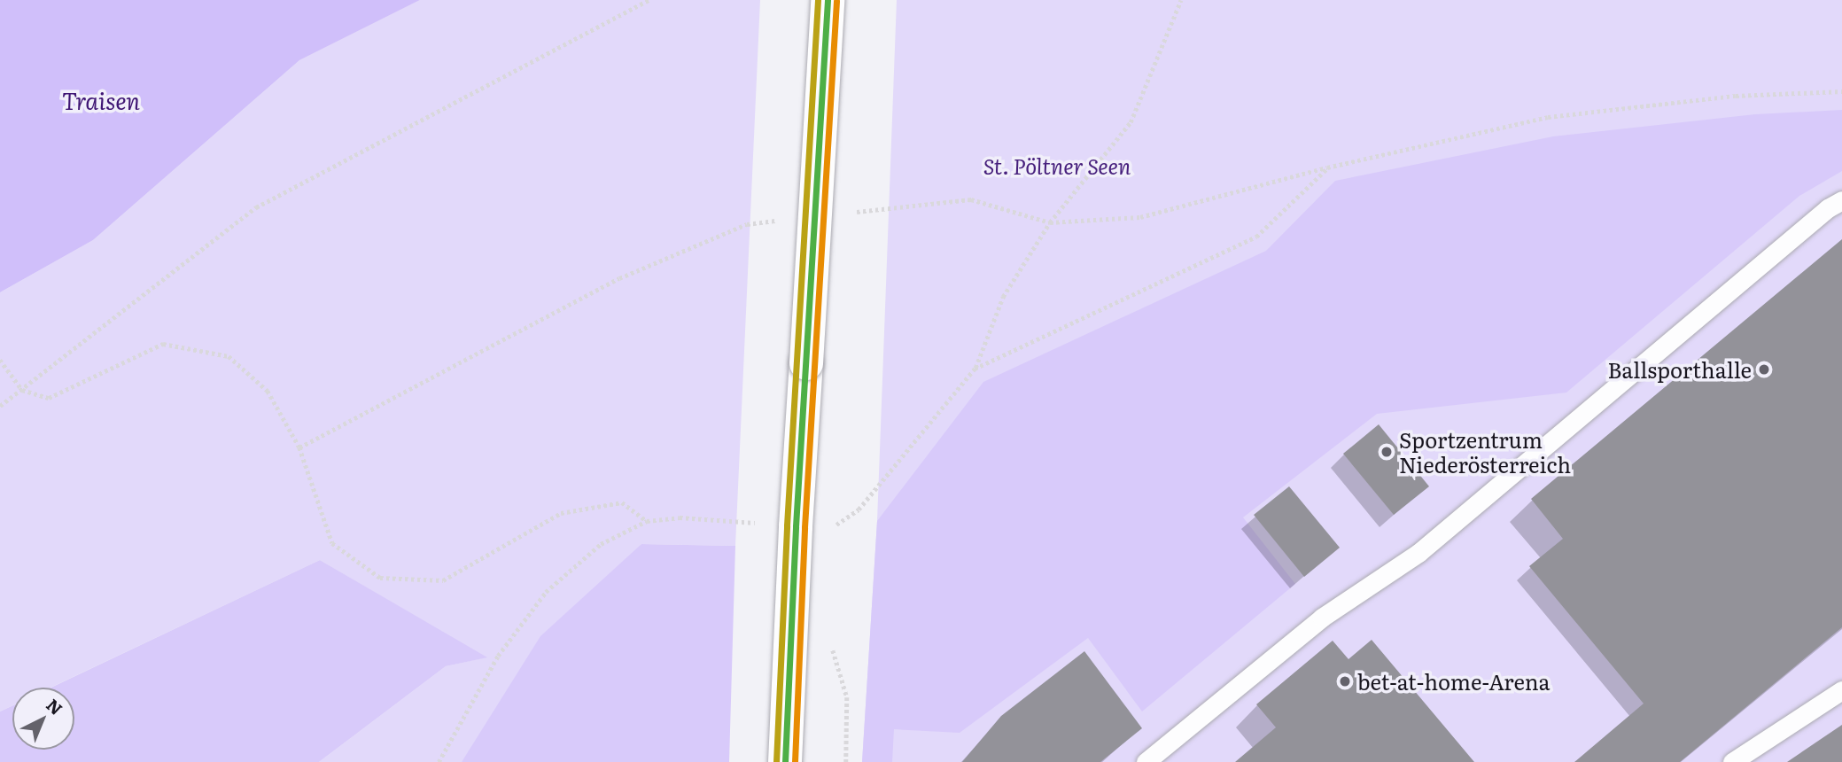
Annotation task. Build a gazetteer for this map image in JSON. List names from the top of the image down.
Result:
{
  "water": ["Traisen"],
  "parks": ["St. Pöltner Seen"],
  "places": ["Ballsporthalle", "Sportzentrum Niederösterreich", "bet-at-home-Arena"],
  "north": "top right"
}
